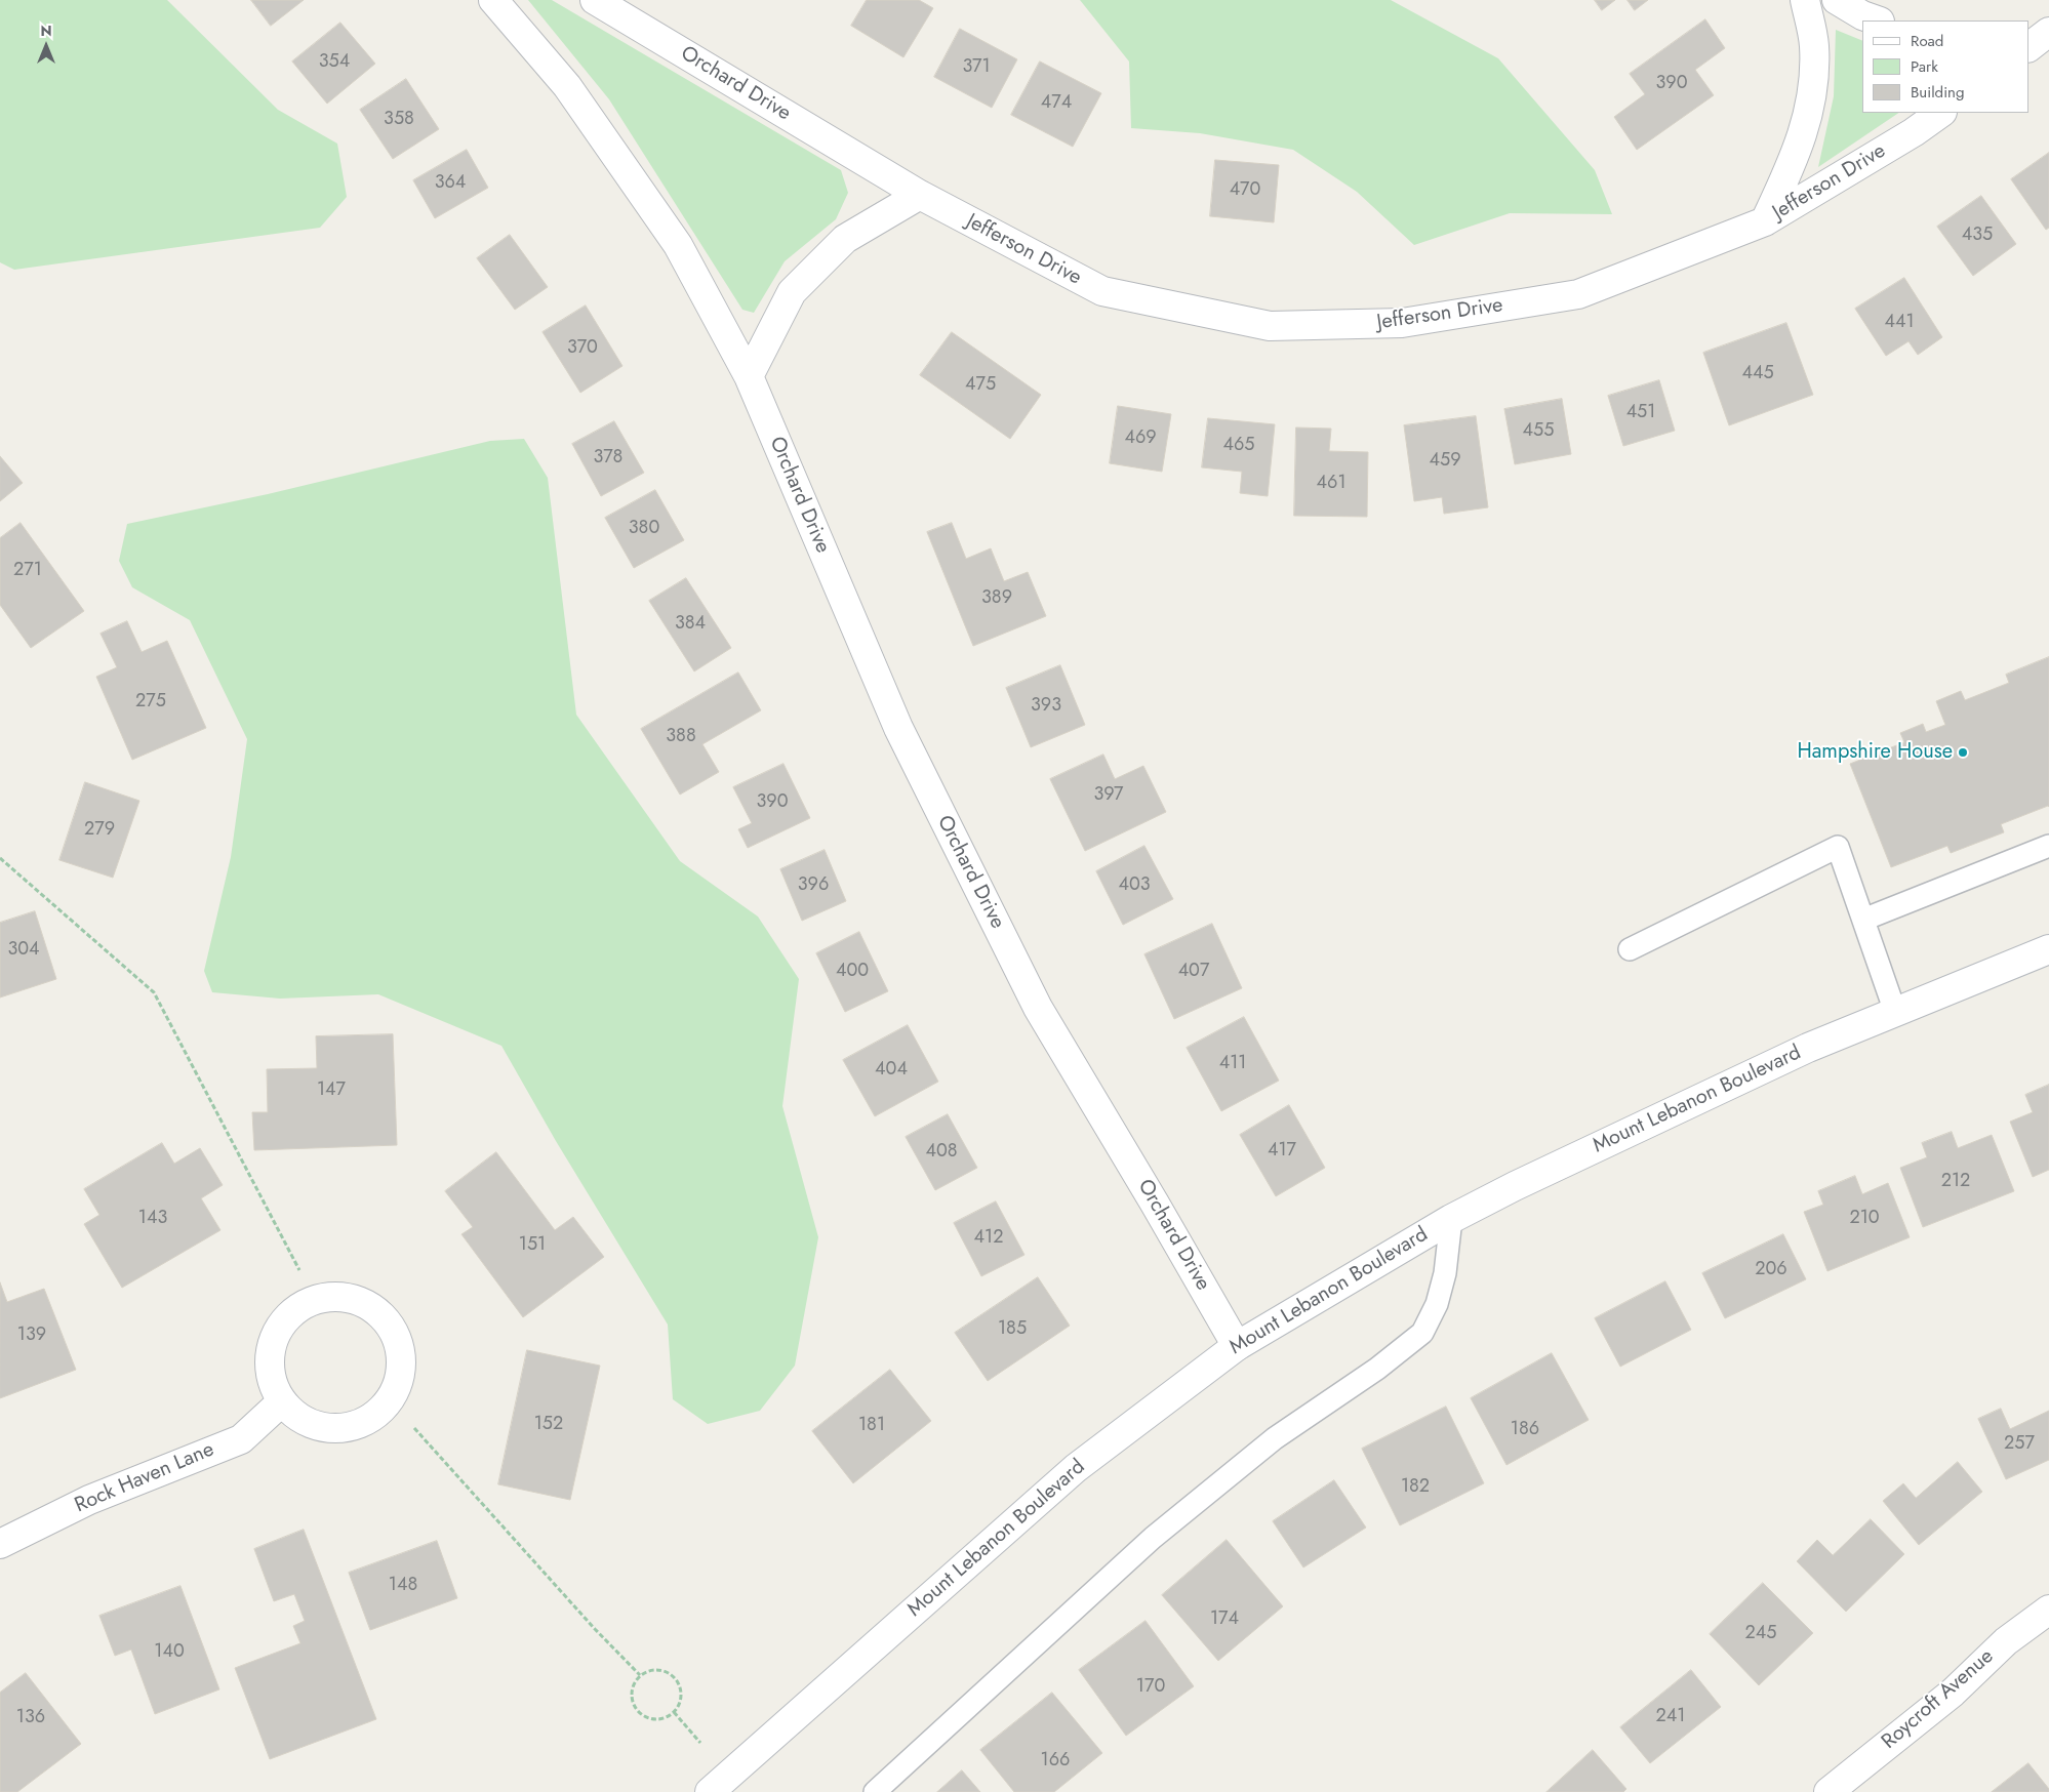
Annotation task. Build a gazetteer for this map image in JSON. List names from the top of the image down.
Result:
{
  "streets": {
    "street": [
      "Orchard Drive",
      "Jefferson Drive",
      "Mount Lebanon Boulevard",
      "Rock Haven Lane",
      "Roycroft Avenue"
    ]
  },
  "crossings": [
    ["Orchard Drive", "Jefferson Drive"],
    ["Orchard Drive", "Mount Lebanon Boulevard"]
  ],
  "places": ["Hampshire House"],
  "house_numbers": [
    "354",
    "371",
    "390",
    "474",
    "358",
    "364",
    "470",
    "435",
    "441",
    "370",
    "445",
    "475",
    "451",
    "455",
    "469",
    "465",
    "378",
    "459",
    "461",
    "380",
    "271",
    "389",
    "384",
    "275",
    "393",
    "388",
    "397",
    "390",
    "279",
    "396",
    "403",
    "304",
    "400",
    "407",
    "411",
    "404",
    "147",
    "417",
    "408",
    "212",
    "143",
    "210",
    "412",
    "151",
    "206",
    "185",
    "139",
    "152",
    "181",
    "186",
    "257",
    "182",
    "148",
    "174",
    "245",
    "140",
    "170",
    "241",
    "136",
    "166"
  ],
  "legend": ["Road", "Park", "Building"],
  "north": "top"
}
